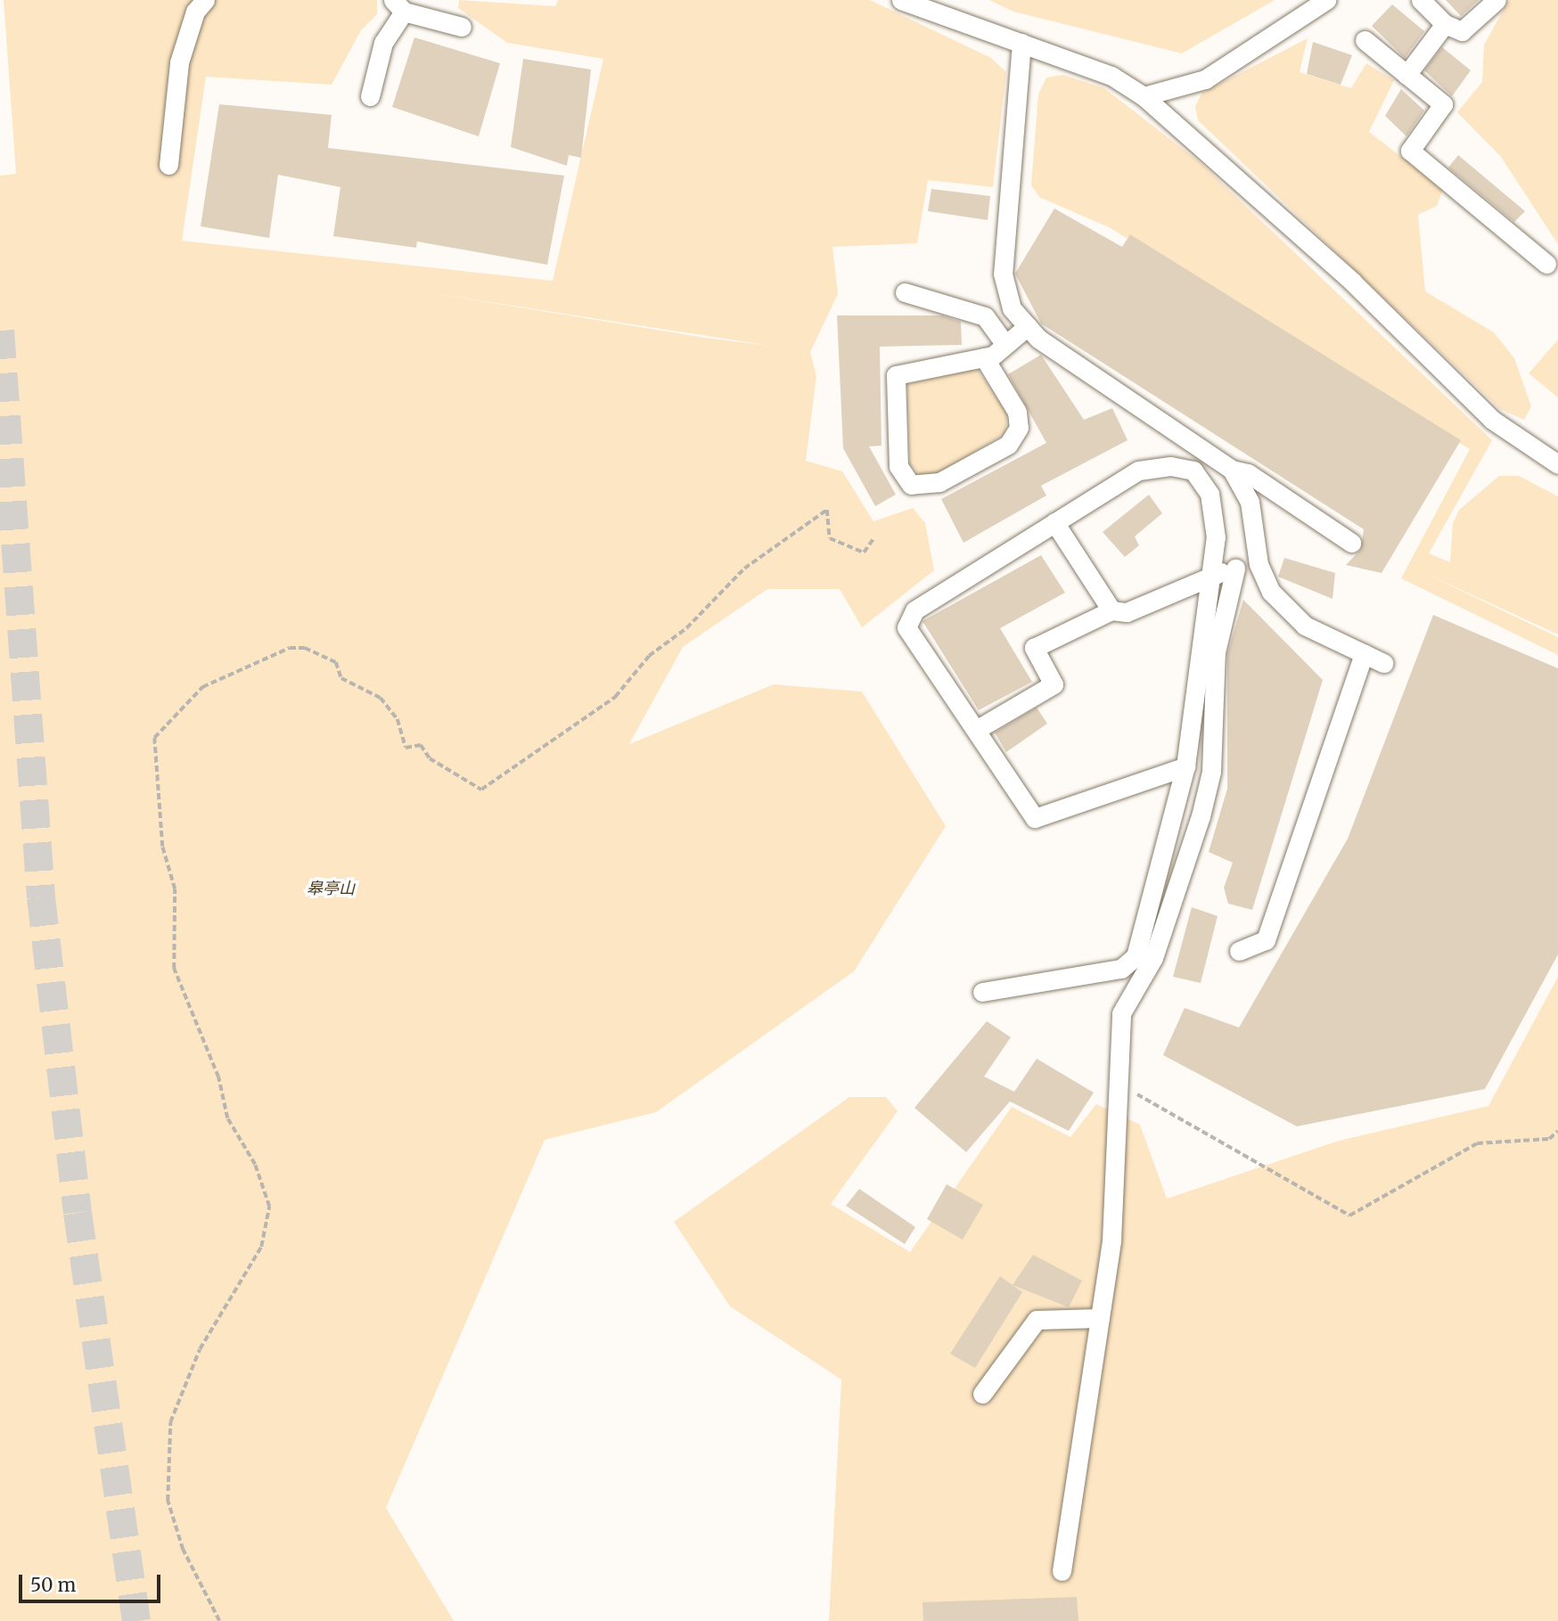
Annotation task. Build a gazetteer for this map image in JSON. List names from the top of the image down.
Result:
{
  "parks": ["皋亭山"],
  "scale_bar": "50 m"
}
